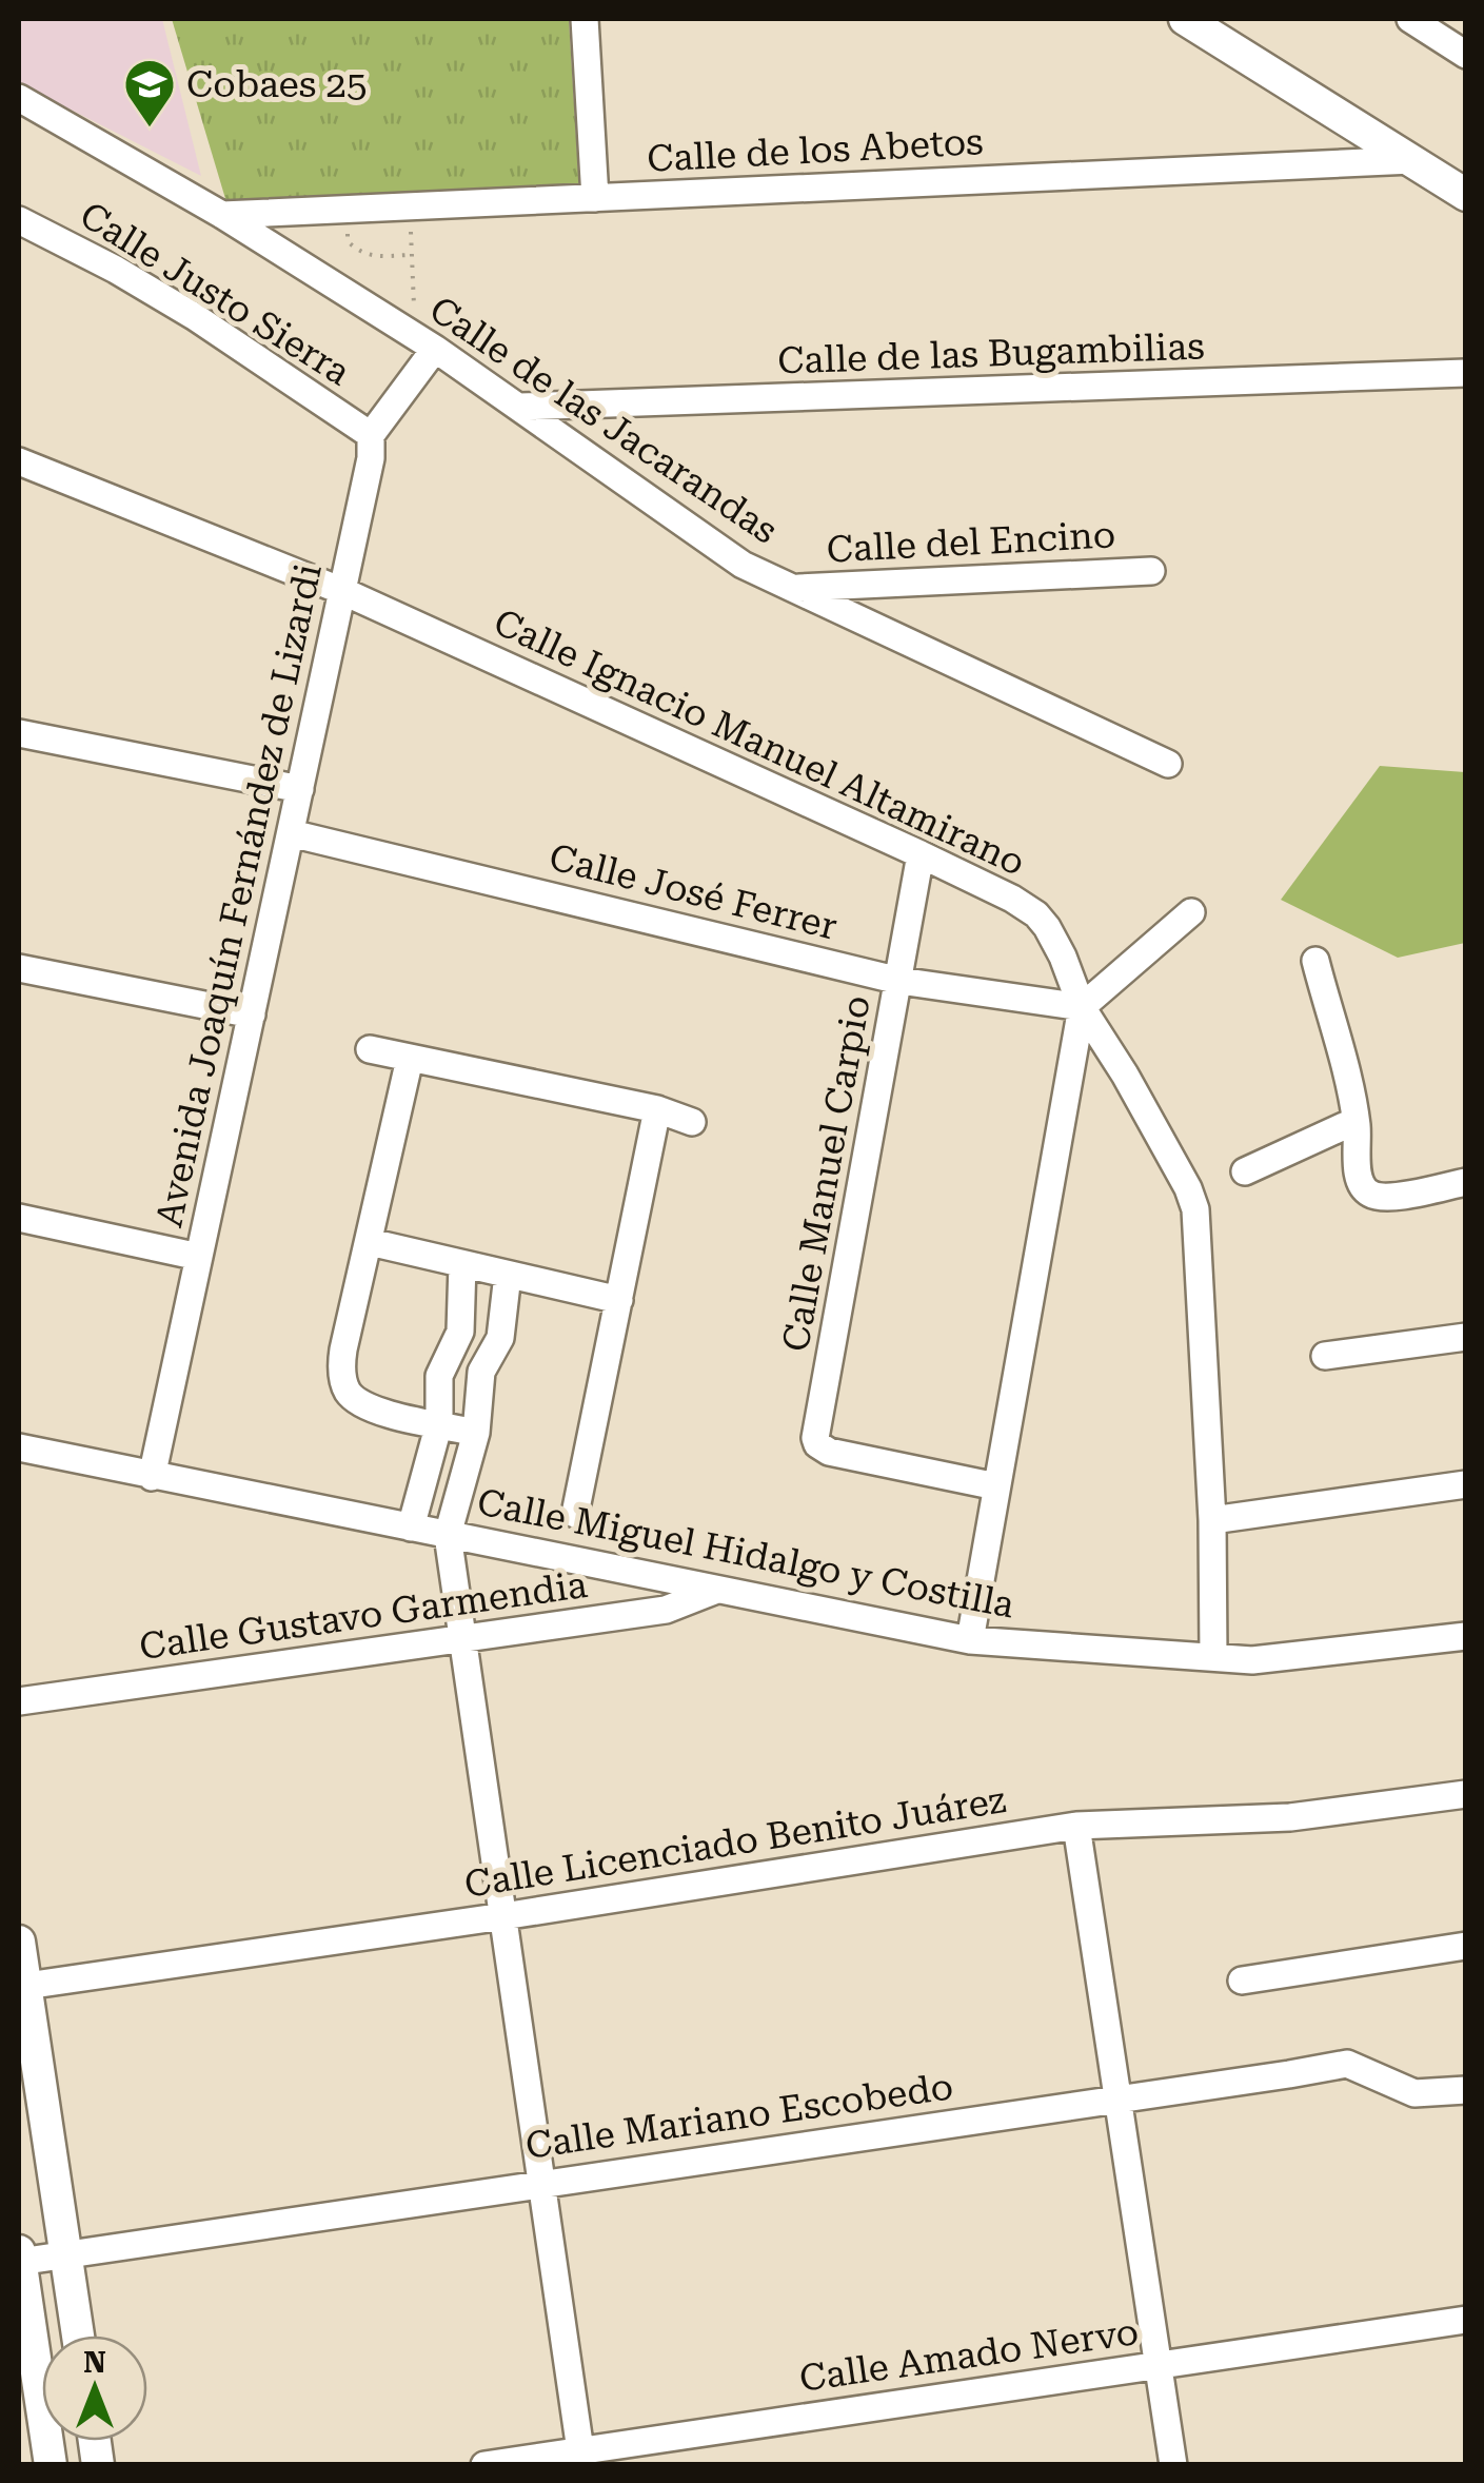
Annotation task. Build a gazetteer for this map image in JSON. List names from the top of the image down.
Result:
{
  "streets": {
    "street": [
      "Calle de los Abetos",
      "Calle Justo Sierra",
      "Calle de las Bugambilias",
      "Calle de las Jacarandas",
      "Calle del Encino",
      "Calle Ignacio Manuel Altamirano",
      "Calle José Ferrer",
      "Avenida Joaquín Fernández de Lizardi",
      "Calle Manuel Carpio",
      "Calle Miguel Hidalgo y Costilla",
      "Calle Gustavo Garmendia",
      "Calle Licenciado Benito Juárez",
      "Calle Mariano Escobedo",
      "Calle Amado Nervo"
    ]
  },
  "crossings": [
    ["Calle de los Abetos", "Calle de las Jacarandas"],
    ["Calle Justo Sierra", "Avenida Joaquín Fernández de Lizardi"],
    ["Calle de las Bugambilias", "Calle de las Jacarandas"],
    ["Calle de las Jacarandas", "Calle del Encino"],
    ["Calle Ignacio Manuel Altamirano", "Calle José Ferrer"],
    ["Calle Ignacio Manuel Altamirano", "Avenida Joaquín Fernández de Lizardi"],
    ["Calle Ignacio Manuel Altamirano", "Calle Manuel Carpio"],
    ["Calle Ignacio Manuel Altamirano", "Calle Miguel Hidalgo y Costilla"],
    ["Calle José Ferrer", "Avenida Joaquín Fernández de Lizardi"],
    ["Calle José Ferrer", "Calle Manuel Carpio"],
    ["Avenida Joaquín Fernández de Lizardi", "Calle Miguel Hidalgo y Costilla"],
    ["Calle Miguel Hidalgo y Costilla", "Calle Gustavo Garmendia"]
  ],
  "places": {
    "school or university": ["Cobaes 25"]
  },
  "north": "top"
}
